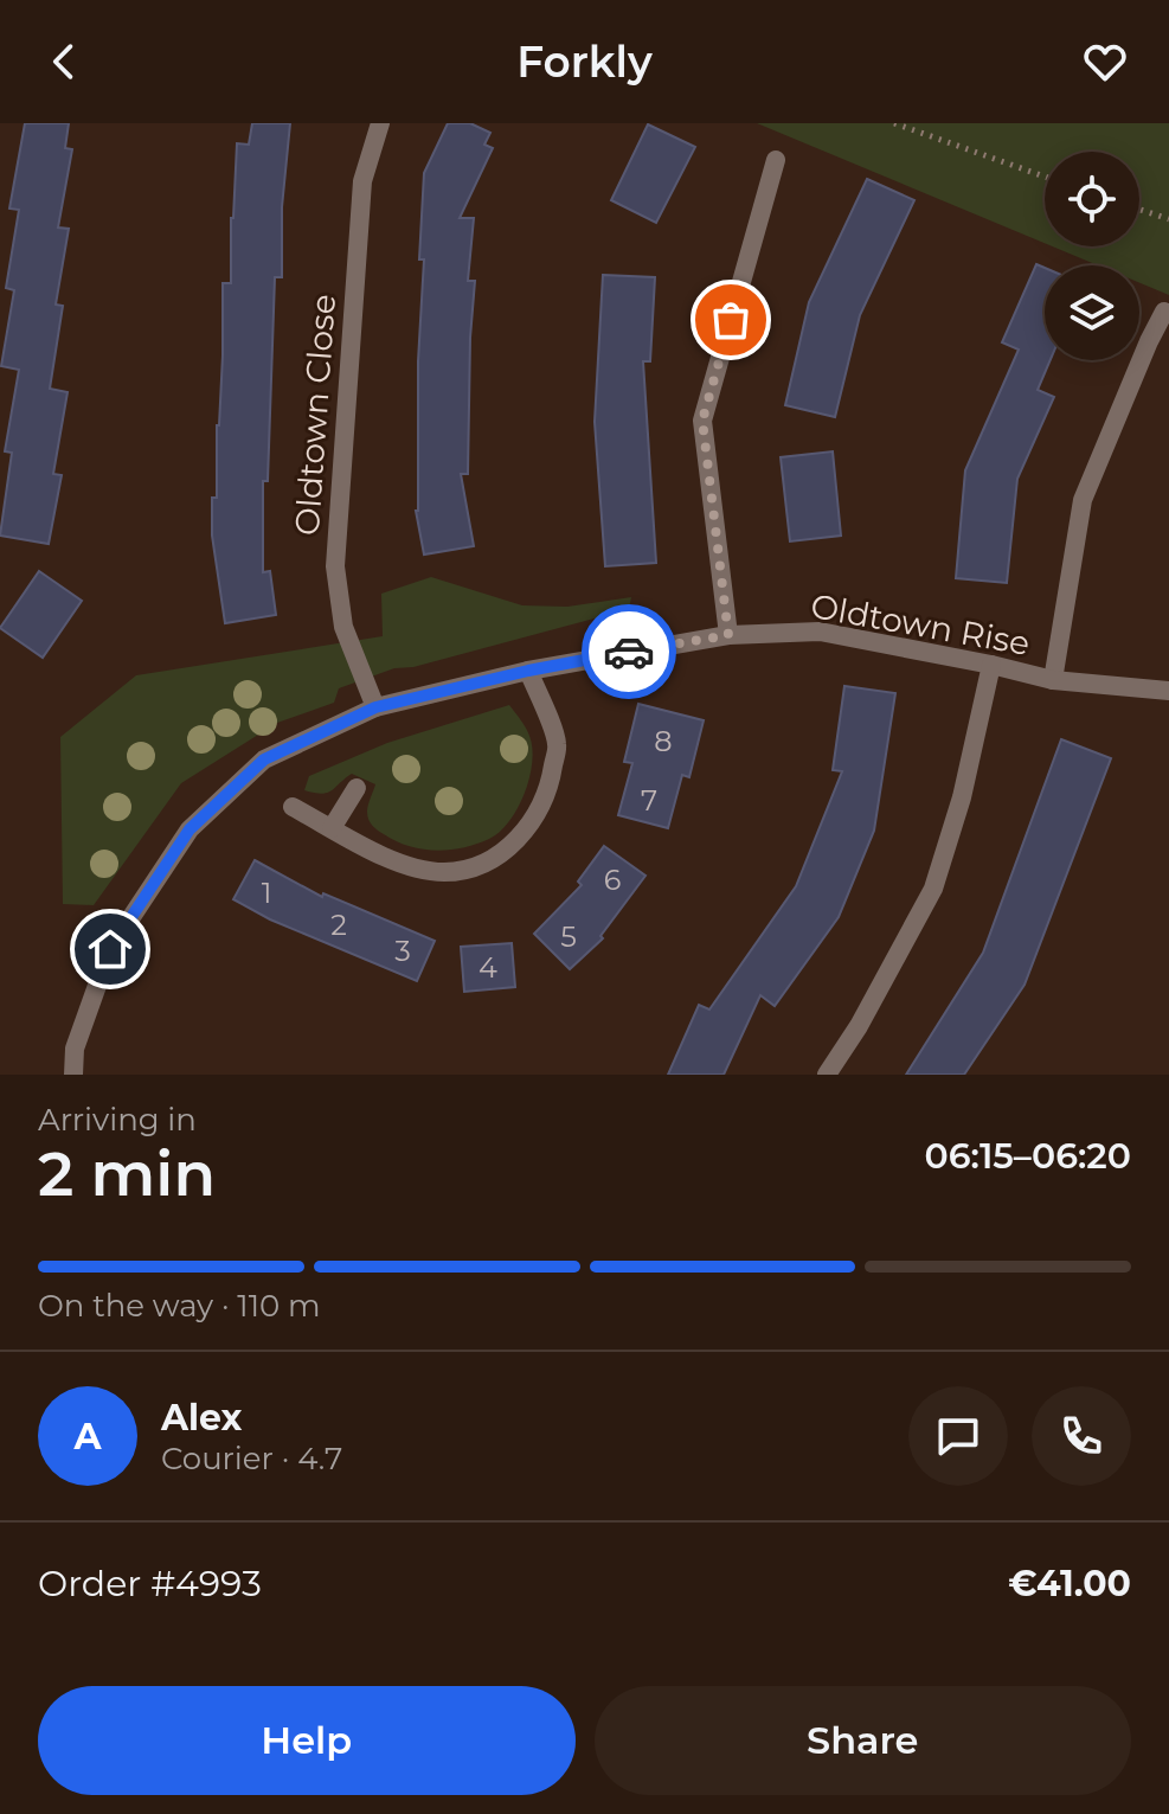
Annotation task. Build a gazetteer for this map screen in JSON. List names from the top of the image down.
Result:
{
  "streets": {
    "street": ["Oldtown Close", "Oldtown Rise"]
  },
  "crossings": [
    ["Oldtown Close", "Oldtown Rise"]
  ],
  "house_numbers": [
    "8",
    "7",
    "6",
    "1",
    "2",
    "5",
    "3",
    "4"
  ],
  "page": {
    "header": "Forkly",
    "heading": ["2 min", "Arriving in", "06:15–06:20"],
    "panel": [
      "Alex",
      "Courier · 4.7",
      "Order #4993",
      "€41.00"
    ],
    "bar": "On the way · 110 m",
    "round": "A",
    "buttons": ["Help", "Share"]
  }
}
